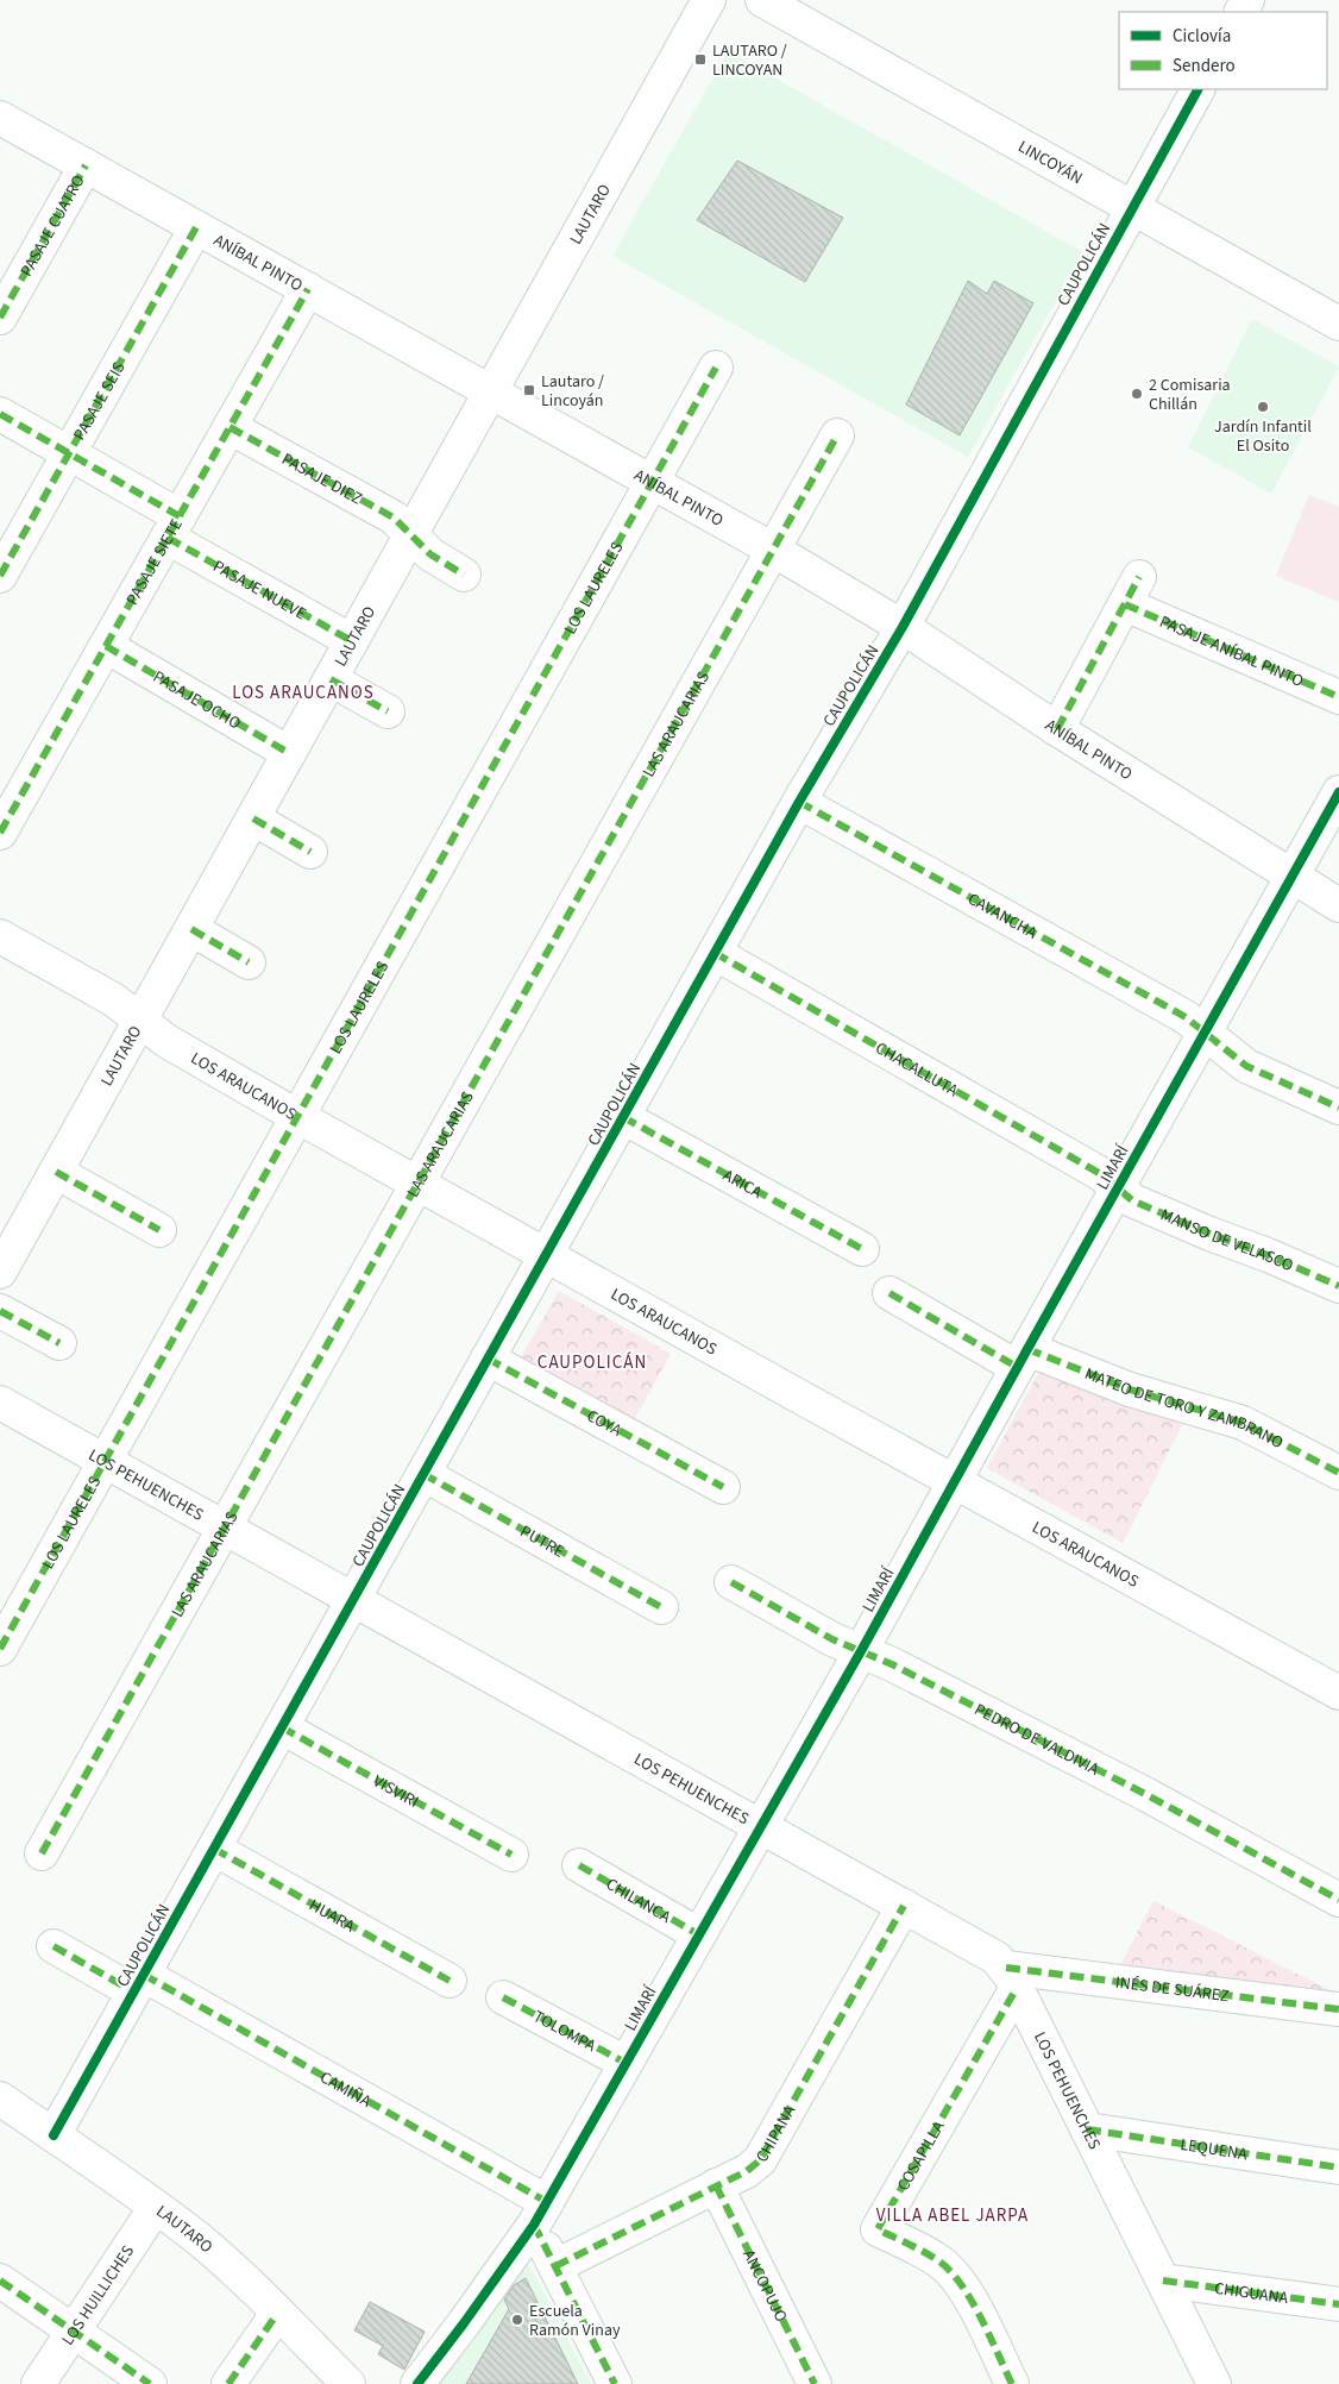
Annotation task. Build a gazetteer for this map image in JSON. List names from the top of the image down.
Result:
{
  "streets": {
    "street": [
      "LINCOYÁN",
      "LAUTARO",
      "PASAJE CUATRO",
      "ANÍBAL PINTO",
      "CAUPOLICÁN",
      "PASAJE SEIS",
      "PASAJE DIEZ",
      "PASAJE SIETE",
      "LOS LAURELES",
      "PASAJE NUEVE",
      "PASAJE ANÍBAL PINTO",
      "PASAJE OCHO",
      "LAS ARAUCARIAS",
      "CAVANCHA",
      "CHACALLUTA",
      "LOS ARAUCANOS",
      "LIMARÍ",
      "ARICA",
      "MANSO DE VELASCO",
      "MATEO DE TORO Y ZAMBRANO",
      "COYA",
      "LOS PEHUENCHES",
      "PUTRE",
      "PEDRO DE VALDIVIA",
      "VISVIRI",
      "CHILANCA",
      "HUARA",
      "INÉS DE SUÁREZ",
      "TOLOMPA",
      "CAMIÑA",
      "CHIPANA",
      "LEQUENA",
      "COSAPILLA",
      "ANCOPUJO",
      "CHIGUANA",
      "LOS HUILLICHES"
    ]
  },
  "crossings": [
    ["LINCOYÁN", "CAUPOLICÁN"],
    ["LAUTARO", "ANÍBAL PINTO"],
    ["LAUTARO", "CAUPOLICÁN"],
    ["LAUTARO", "PASAJE DIEZ"],
    ["LAUTARO", "PASAJE NUEVE"],
    ["LAUTARO", "PASAJE OCHO"],
    ["LAUTARO", "LOS ARAUCANOS"],
    ["LAUTARO", "LOS HUILLICHES"],
    ["PASAJE CUATRO", "ANÍBAL PINTO"],
    ["ANÍBAL PINTO", "CAUPOLICÁN"],
    ["ANÍBAL PINTO", "PASAJE SEIS"],
    ["ANÍBAL PINTO", "PASAJE SIETE"],
    ["ANÍBAL PINTO", "LOS LAURELES"],
    ["ANÍBAL PINTO", "PASAJE ANÍBAL PINTO"],
    ["ANÍBAL PINTO", "LAS ARAUCARIAS"],
    ["ANÍBAL PINTO", "LIMARÍ"],
    ["CAUPOLICÁN", "CAVANCHA"],
    ["CAUPOLICÁN", "CHACALLUTA"],
    ["CAUPOLICÁN", "LOS ARAUCANOS"],
    ["CAUPOLICÁN", "ARICA"],
    ["CAUPOLICÁN", "COYA"],
    ["CAUPOLICÁN", "LOS PEHUENCHES"],
    ["CAUPOLICÁN", "PUTRE"],
    ["CAUPOLICÁN", "VISVIRI"],
    ["CAUPOLICÁN", "HUARA"],
    ["CAUPOLICÁN", "CAMIÑA"],
    ["PASAJE SEIS", "PASAJE NUEVE"],
    ["PASAJE DIEZ", "PASAJE SIETE"],
    ["PASAJE SIETE", "PASAJE NUEVE"],
    ["PASAJE SIETE", "PASAJE OCHO"],
    ["LOS LAURELES", "LOS ARAUCANOS"],
    ["LOS LAURELES", "LOS PEHUENCHES"],
    ["LAS ARAUCARIAS", "LOS ARAUCANOS"],
    ["LAS ARAUCARIAS", "LOS PEHUENCHES"],
    ["CAVANCHA", "LIMARÍ"],
    ["CHACALLUTA", "LIMARÍ"],
    ["CHACALLUTA", "MANSO DE VELASCO"],
    ["LOS ARAUCANOS", "LIMARÍ"],
    ["LIMARÍ", "MANSO DE VELASCO"],
    ["LIMARÍ", "MATEO DE TORO Y ZAMBRANO"],
    ["LIMARÍ", "LOS PEHUENCHES"],
    ["LIMARÍ", "PEDRO DE VALDIVIA"],
    ["LIMARÍ", "CHILANCA"],
    ["LIMARÍ", "TOLOMPA"],
    ["LIMARÍ", "CAMIÑA"],
    ["LOS PEHUENCHES", "INÉS DE SUÁREZ"],
    ["LOS PEHUENCHES", "CHIPANA"],
    ["LOS PEHUENCHES", "LEQUENA"],
    ["LOS PEHUENCHES", "COSAPILLA"],
    ["LOS PEHUENCHES", "CHIGUANA"],
    ["INÉS DE SUÁREZ", "COSAPILLA"],
    ["CHIPANA", "ANCOPUJO"]
  ],
  "districts": ["LOS ARAUCANOS", "CAUPOLICÁN", "VILLA ABEL JARPA"],
  "places": {
    "transit": ["LAUTARO / LINCOYAN", "Lautaro / Lincoyán"],
    "other": ["2 Comisaria Chillán", "Jardín Infantil El Osito", "Escuela Ramón Vinay"]
  },
  "legend": ["Ciclovía", "Sendero"]
}
